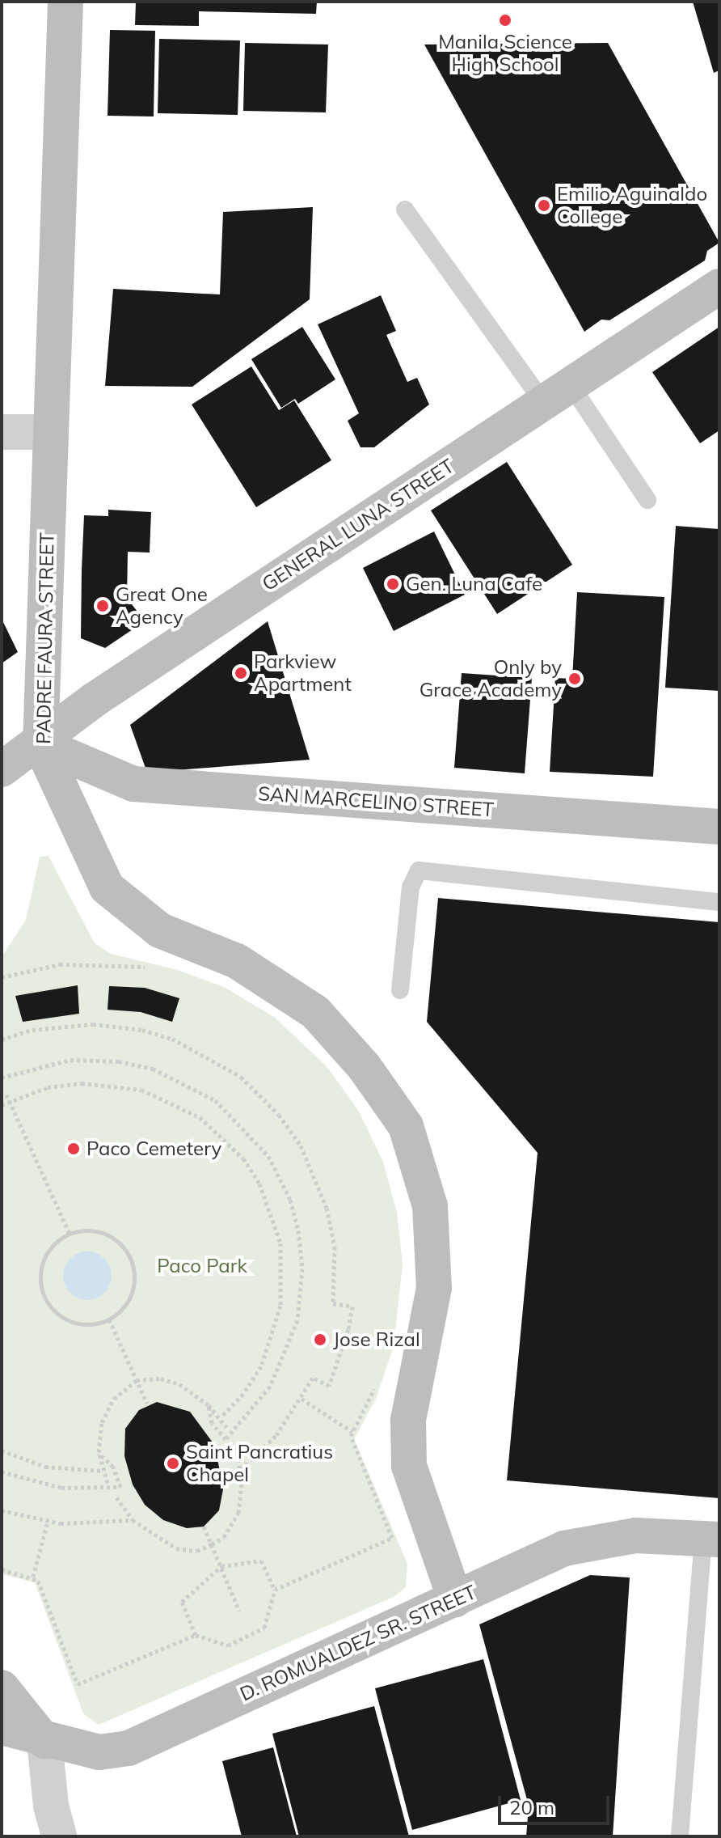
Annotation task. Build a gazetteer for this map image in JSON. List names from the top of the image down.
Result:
{
  "streets": {
    "main road": [
      "GENERAL LUNA STREET",
      "PADRE FAURA STREET",
      "SAN MARCELINO STREET",
      "D. ROMUALDEZ SR. STREET"
    ]
  },
  "crossings": [
    ["GENERAL LUNA STREET", "PADRE FAURA STREET"],
    ["GENERAL LUNA STREET", "SAN MARCELINO STREET"],
    ["PADRE FAURA STREET", "SAN MARCELINO STREET"],
    ["PADRE FAURA STREET", "D. ROMUALDEZ SR. STREET"]
  ],
  "parks": ["Paco Park"],
  "places": [
    "Manila Science High School",
    "Emilio Aguinaldo College",
    "Gen. Luna Cafe",
    "Great One Agency",
    "Parkview Apartment",
    "Only by Grace Academy",
    "Paco Cemetery",
    "Jose Rizal",
    "Saint Pancratius Chapel"
  ],
  "scale_bar": "20 m"
}
